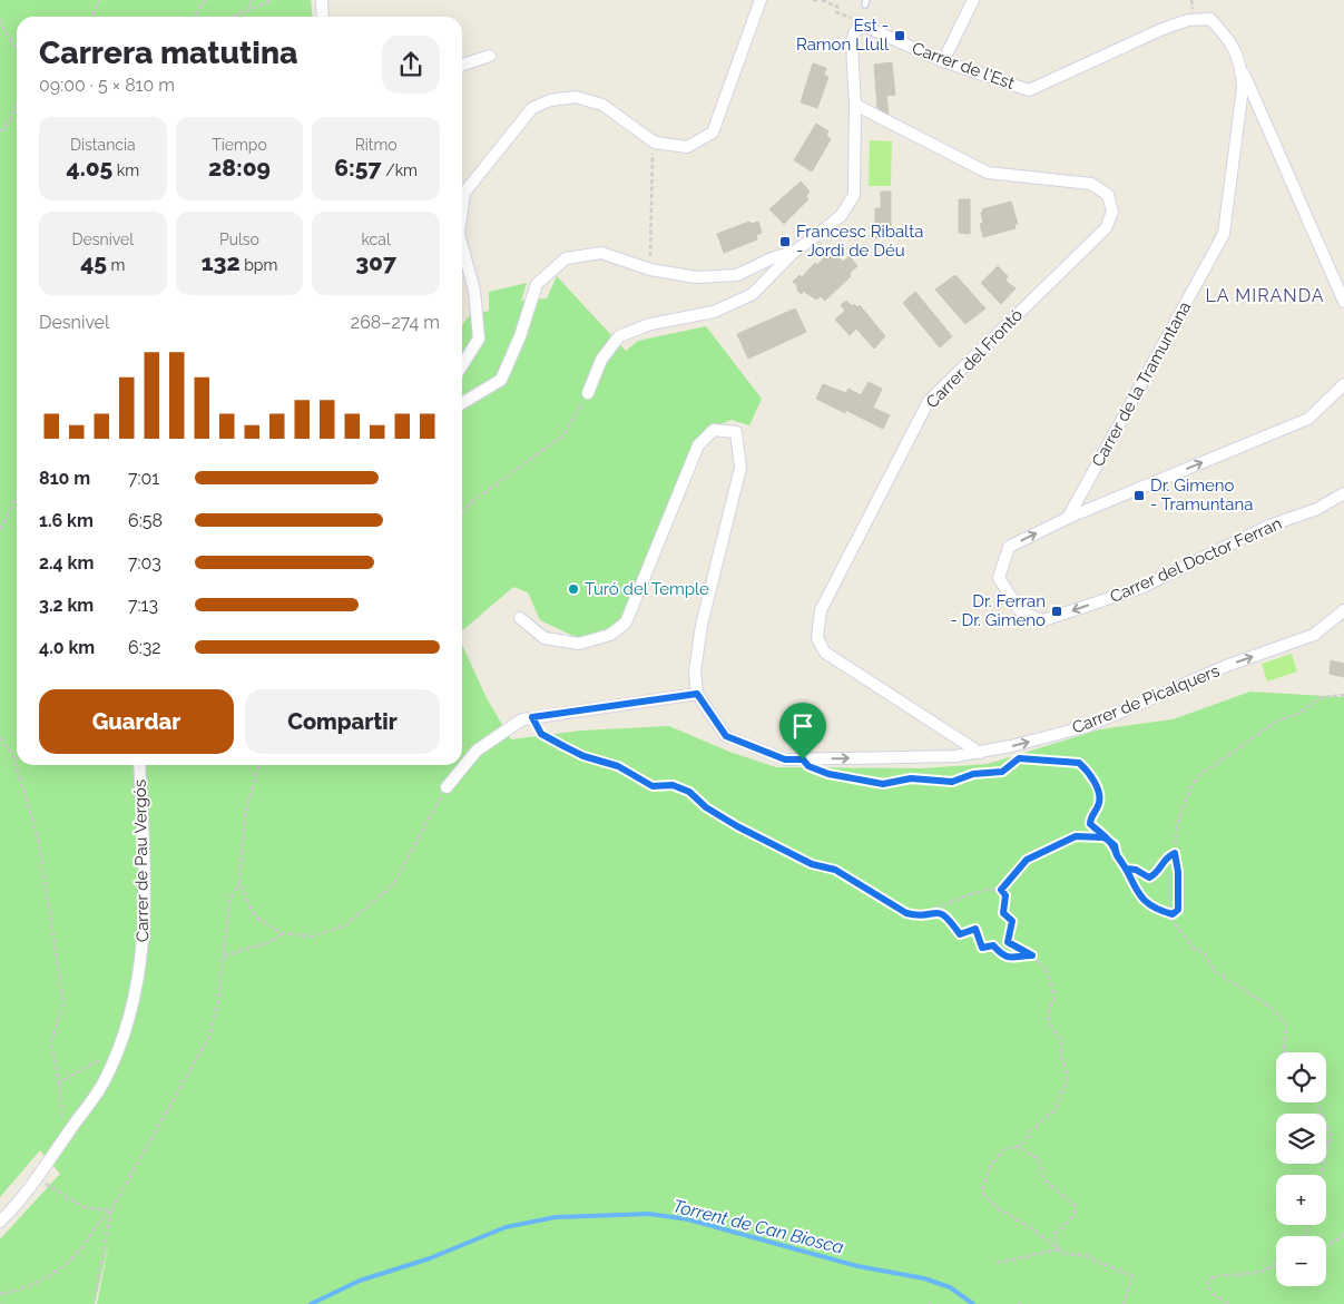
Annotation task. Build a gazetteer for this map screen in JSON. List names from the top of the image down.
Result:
{
  "streets": {
    "street": [
      "Carrer de l'Est",
      "Carrer del Frontó",
      "Carrer de la Tramuntana",
      "Carrer del Doctor Ferran",
      "Carrer de Picalquers",
      "Carrer de Pau Vergós"
    ]
  },
  "crossings": [
    ["Carrer de l'Est", "Carrer de la Tramuntana"],
    ["Carrer del Frontó", "Carrer de Picalquers"],
    ["Carrer de la Tramuntana", "Carrer del Doctor Ferran"]
  ],
  "one_way": ["Carrer de Picalquers"],
  "districts": ["LA MIRANDA"],
  "water": ["Torrent de Can Biosca"],
  "places": {
    "transit": [
      "Est - Ramon Llull",
      "Francesc Ribalta - Jordi de Déu",
      "Dr. Gimeno - Tramuntana",
      "Dr. Ferran - Dr. Gimeno"
    ],
    "other": ["Turó del Temple"]
  },
  "page": {
    "heading": ["Carrera matutina", "09:00 · 5 × 810 m"],
    "stats": [
      ["Distancia", "4.05 km"],
      ["Tiempo", "28:09"],
      ["Ritmo", "6:57 /km"],
      ["Desnivel", "45 m"],
      ["Pulso", "132 bpm"],
      ["kcal", "307"]
    ],
    "chart": ["Desnivel", "268–274 m"],
    "list": [
      {
        "name": "810 m",
        "note": "7:01"
      },
      {
        "name": "1.6 km",
        "note": "6:58"
      },
      {
        "name": "2.4 km",
        "note": "7:03"
      },
      {
        "name": "3.2 km",
        "note": "7:13"
      },
      {
        "name": "4.0 km",
        "note": "6:32"
      }
    ],
    "buttons": ["Guardar", "Compartir"],
    "map_buttons": ["+", "−"]
  }
}
